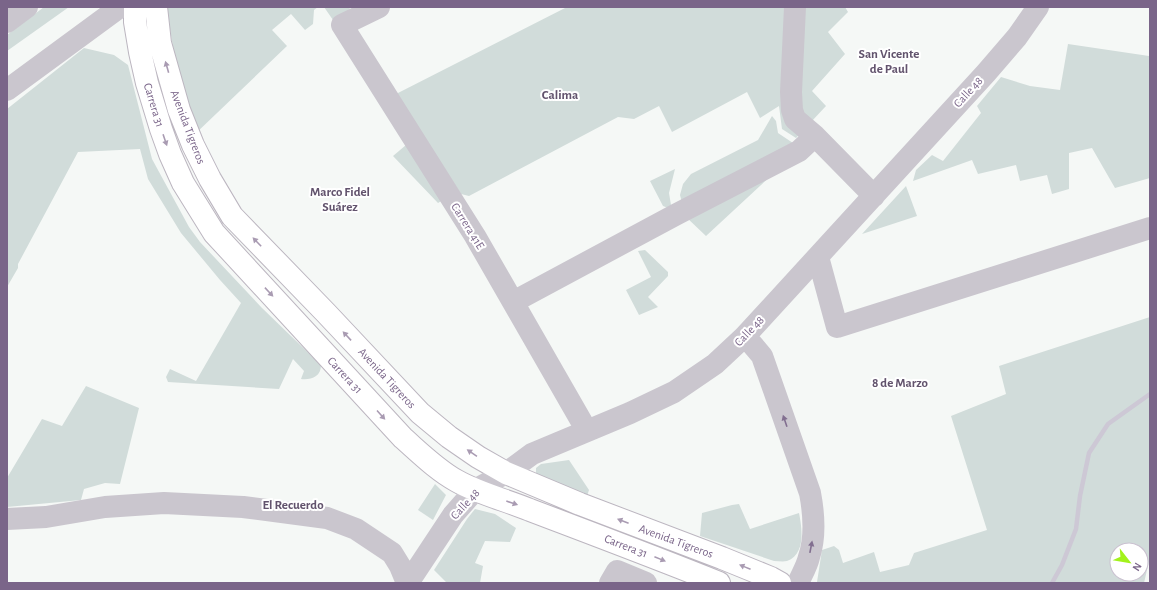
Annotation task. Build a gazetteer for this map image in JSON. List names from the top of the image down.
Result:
{
  "streets": {
    "main road": ["Carrera 31", "Avenida Tigreros"],
    "street": ["Calle 48", "Carrera 41E"]
  },
  "crossings": [
    ["Calle 48", "Carrera 31"],
    ["Calle 48", "Avenida Tigreros"],
    ["Calle 48", "Carrera 41E"]
  ],
  "one_way": ["Carrera 31", "Avenida Tigreros"],
  "districts": [
    "San Vicente de Paul",
    "Calima",
    "Marco Fidel Suárez",
    "8 de Marzo",
    "El Recuerdo"
  ],
  "north": "bottom right"
}
